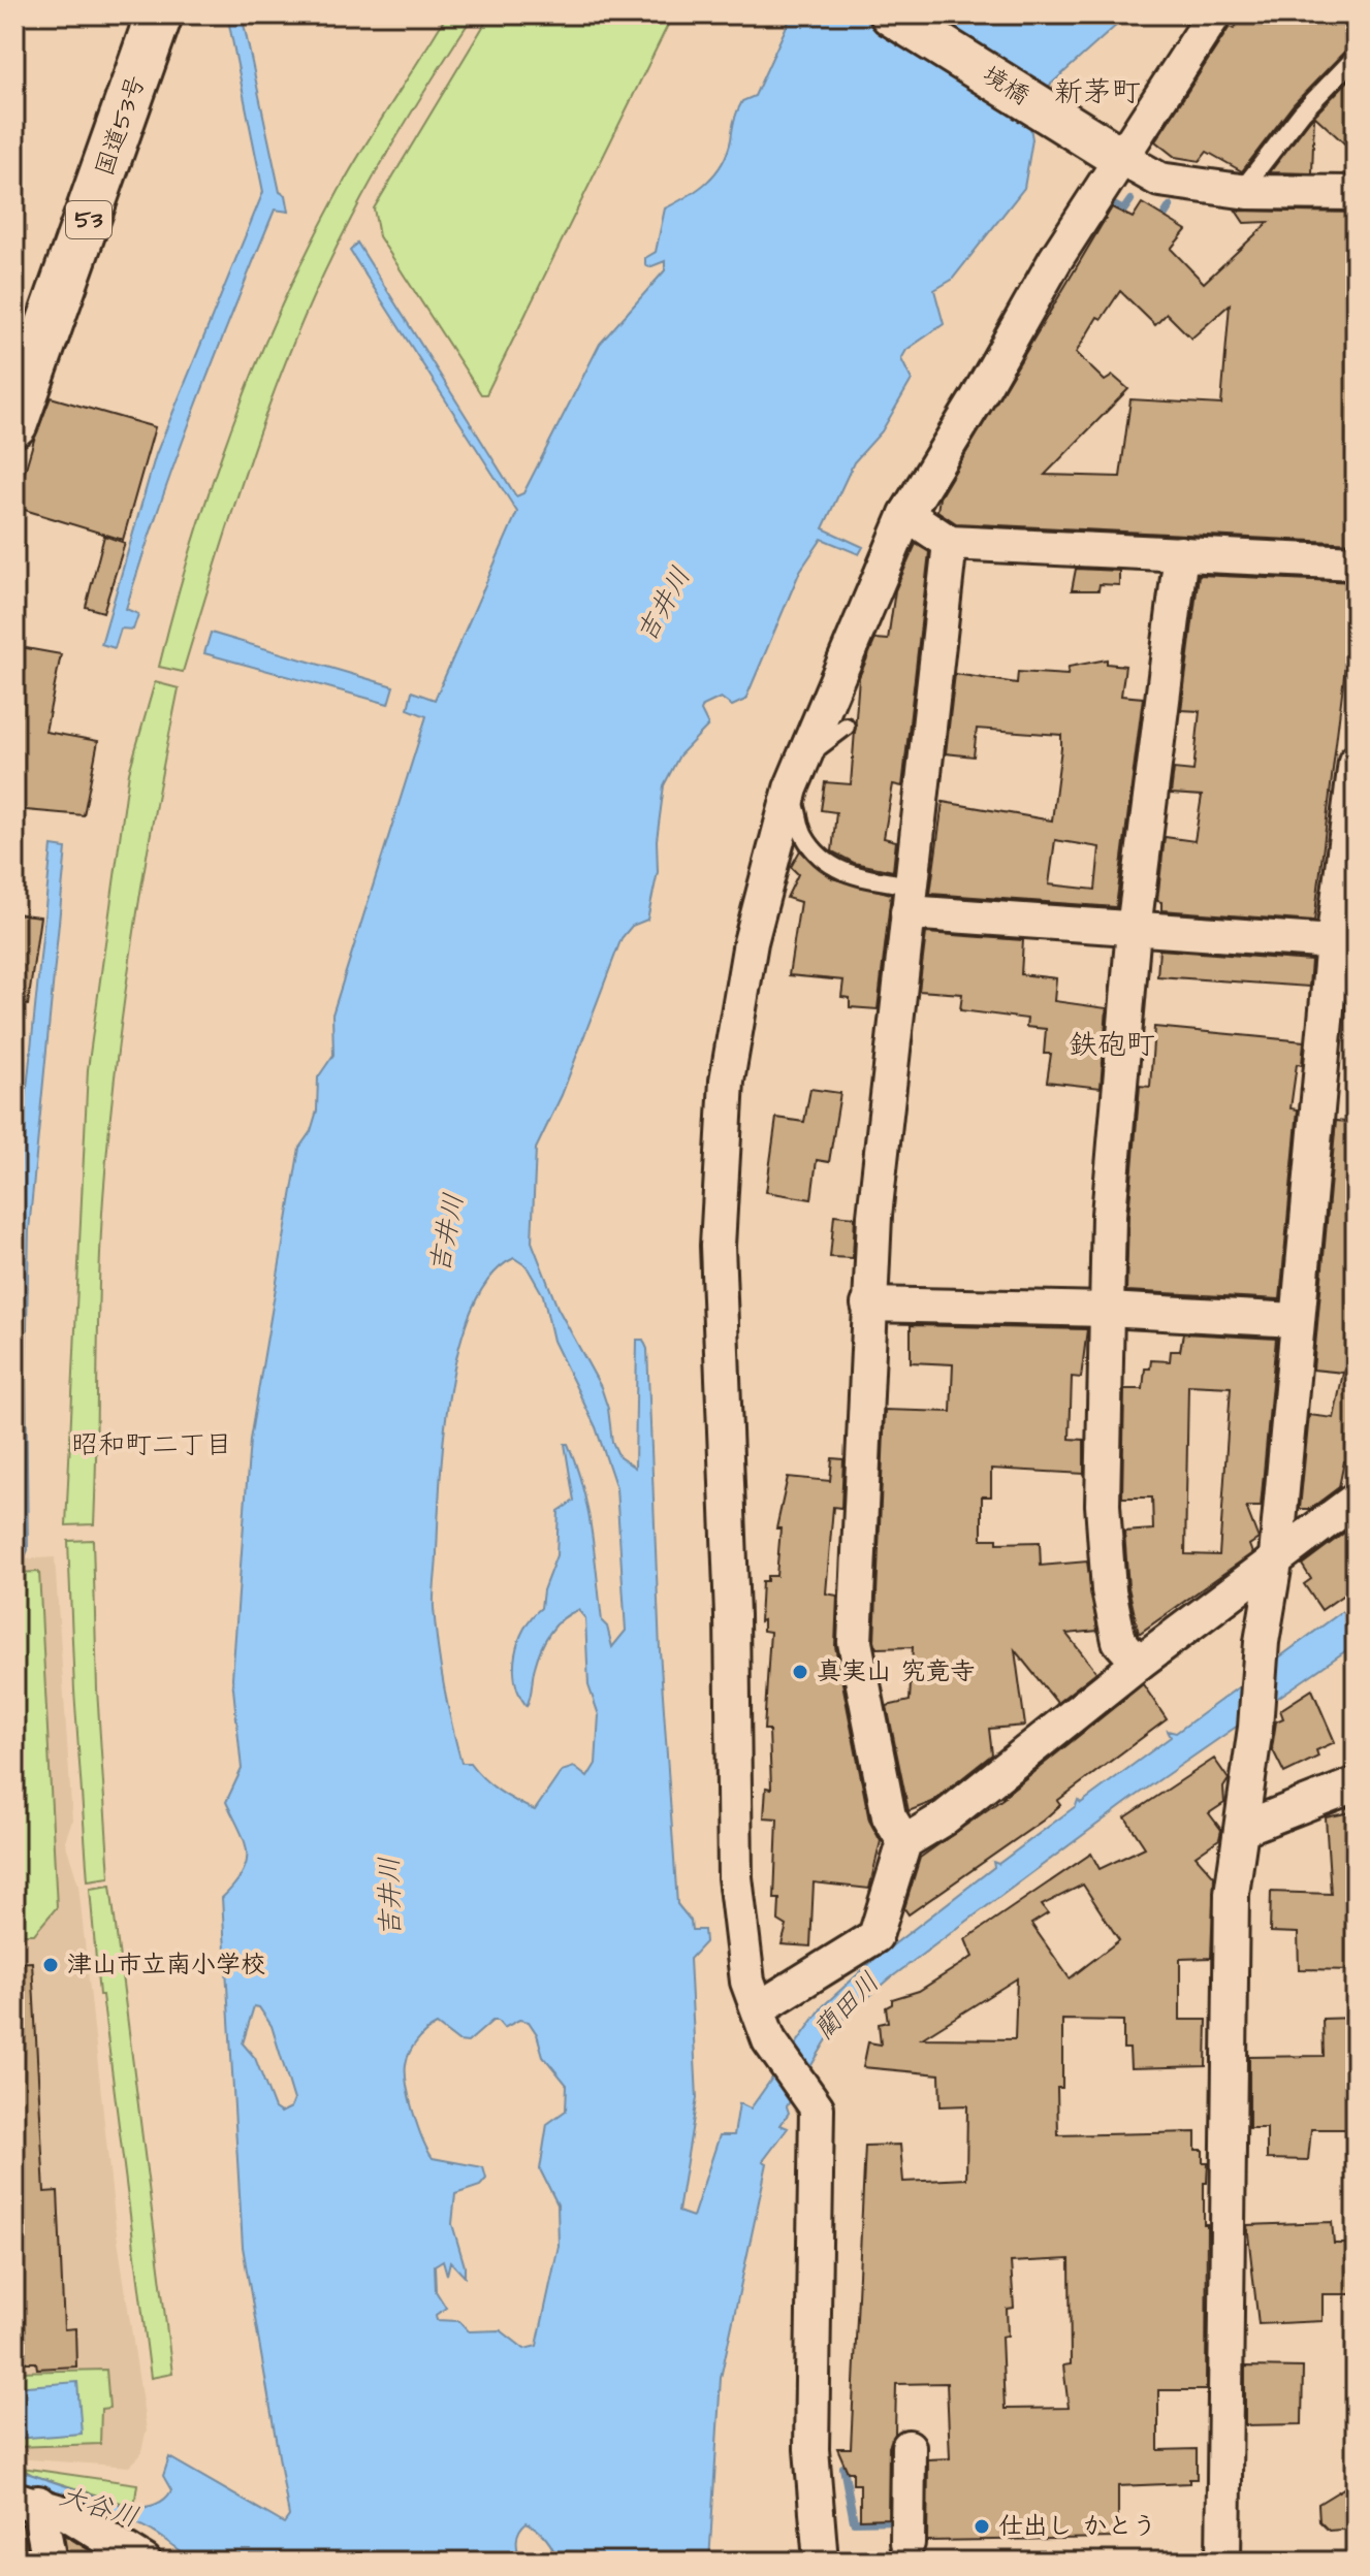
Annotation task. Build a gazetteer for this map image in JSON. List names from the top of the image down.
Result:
{
  "streets": {
    "highway": ["国道53号", "53"],
    "street": ["境橋"]
  },
  "districts": ["新茅町", "鉄砲町", "昭和町二丁目"],
  "water": ["吉井川", "藺田川", "大谷川"],
  "places": ["真実山 究竟寺", "津山市立南小学校", "仕出し かとう"]
}
